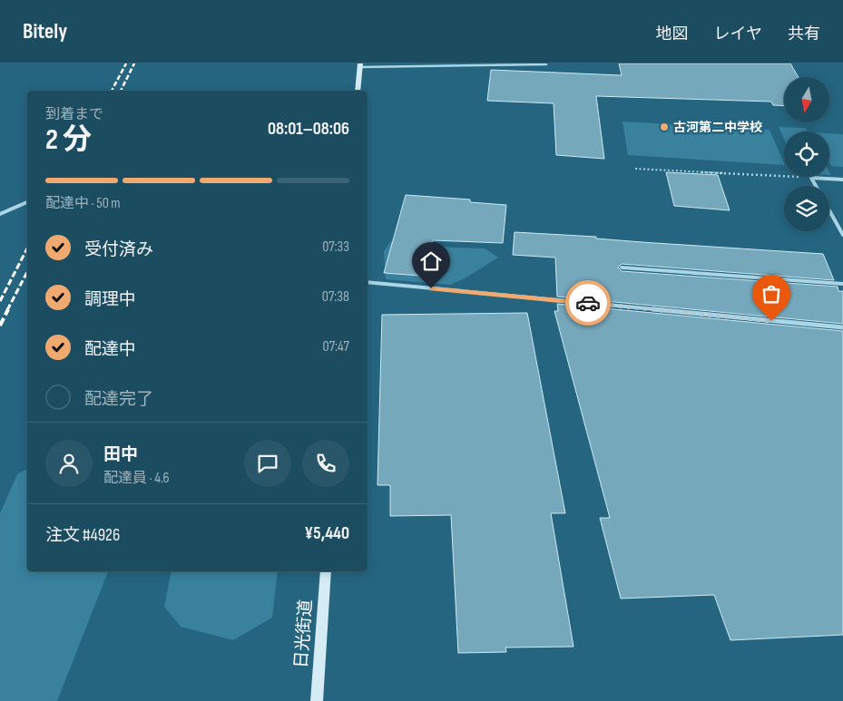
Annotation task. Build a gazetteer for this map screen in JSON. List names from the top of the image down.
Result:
{
  "streets": {
    "main road": ["日光街道"]
  },
  "places": ["古河第二中学校"],
  "north": "bottom",
  "page": {
    "header": "Bitely",
    "nav": ["地図", "レイヤ", "共有"],
    "heading": ["2 分", "到着まで", "08:01–08:06"],
    "panel": [
      "田中",
      "配達員 · 4.6",
      "注文 #4926",
      "¥5,440"
    ],
    "bar": "配達中 · 50 m",
    "list": [
      ["受付済み", "07:33"],
      ["調理中", "07:38"],
      ["配達中", "07:47"],
      "配達完了"
    ]
  }
}
